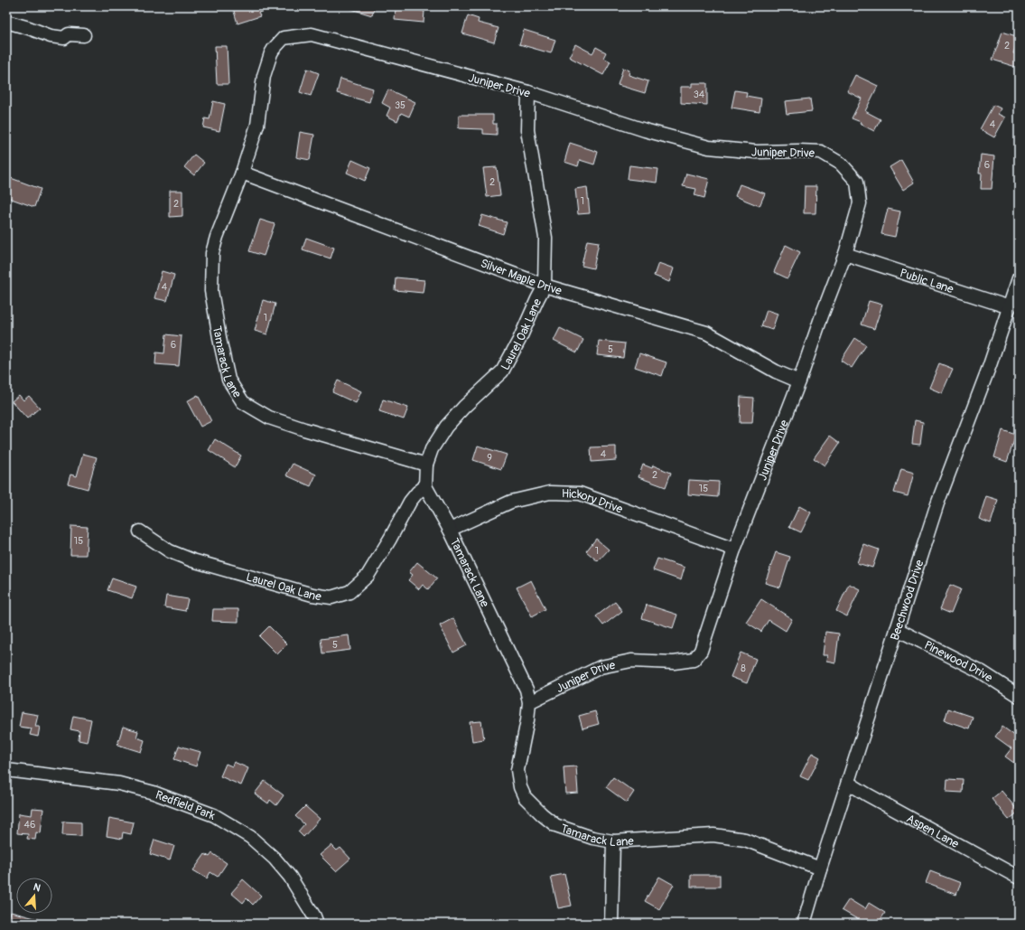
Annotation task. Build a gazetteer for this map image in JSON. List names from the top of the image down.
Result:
{
  "streets": {
    "street": [
      "Juniper Drive",
      "Silver Maple Drive",
      "Public Lane",
      "Laurel Oak Lane",
      "Tamarack Lane",
      "Hickory Drive",
      "Beechwood Drive",
      "Pinewood Drive",
      "Redfield Park",
      "Aspen Lane"
    ]
  },
  "crossings": [
    ["Juniper Drive", "Silver Maple Drive"],
    ["Juniper Drive", "Public Lane"],
    ["Juniper Drive", "Laurel Oak Lane"],
    ["Juniper Drive", "Tamarack Lane"],
    ["Juniper Drive", "Hickory Drive"],
    ["Silver Maple Drive", "Laurel Oak Lane"],
    ["Silver Maple Drive", "Tamarack Lane"],
    ["Public Lane", "Beechwood Drive"],
    ["Laurel Oak Lane", "Tamarack Lane"],
    ["Tamarack Lane", "Hickory Drive"],
    ["Tamarack Lane", "Beechwood Drive"],
    ["Beechwood Drive", "Pinewood Drive"],
    ["Beechwood Drive", "Aspen Lane"]
  ],
  "house_numbers": [
    "2",
    "34",
    "35",
    "4",
    "6",
    "2",
    "1",
    "2",
    "4",
    "1",
    "6",
    "5",
    "4",
    "9",
    "2",
    "15",
    "15",
    "1",
    "5",
    "8",
    "46"
  ],
  "north": "top"
}
